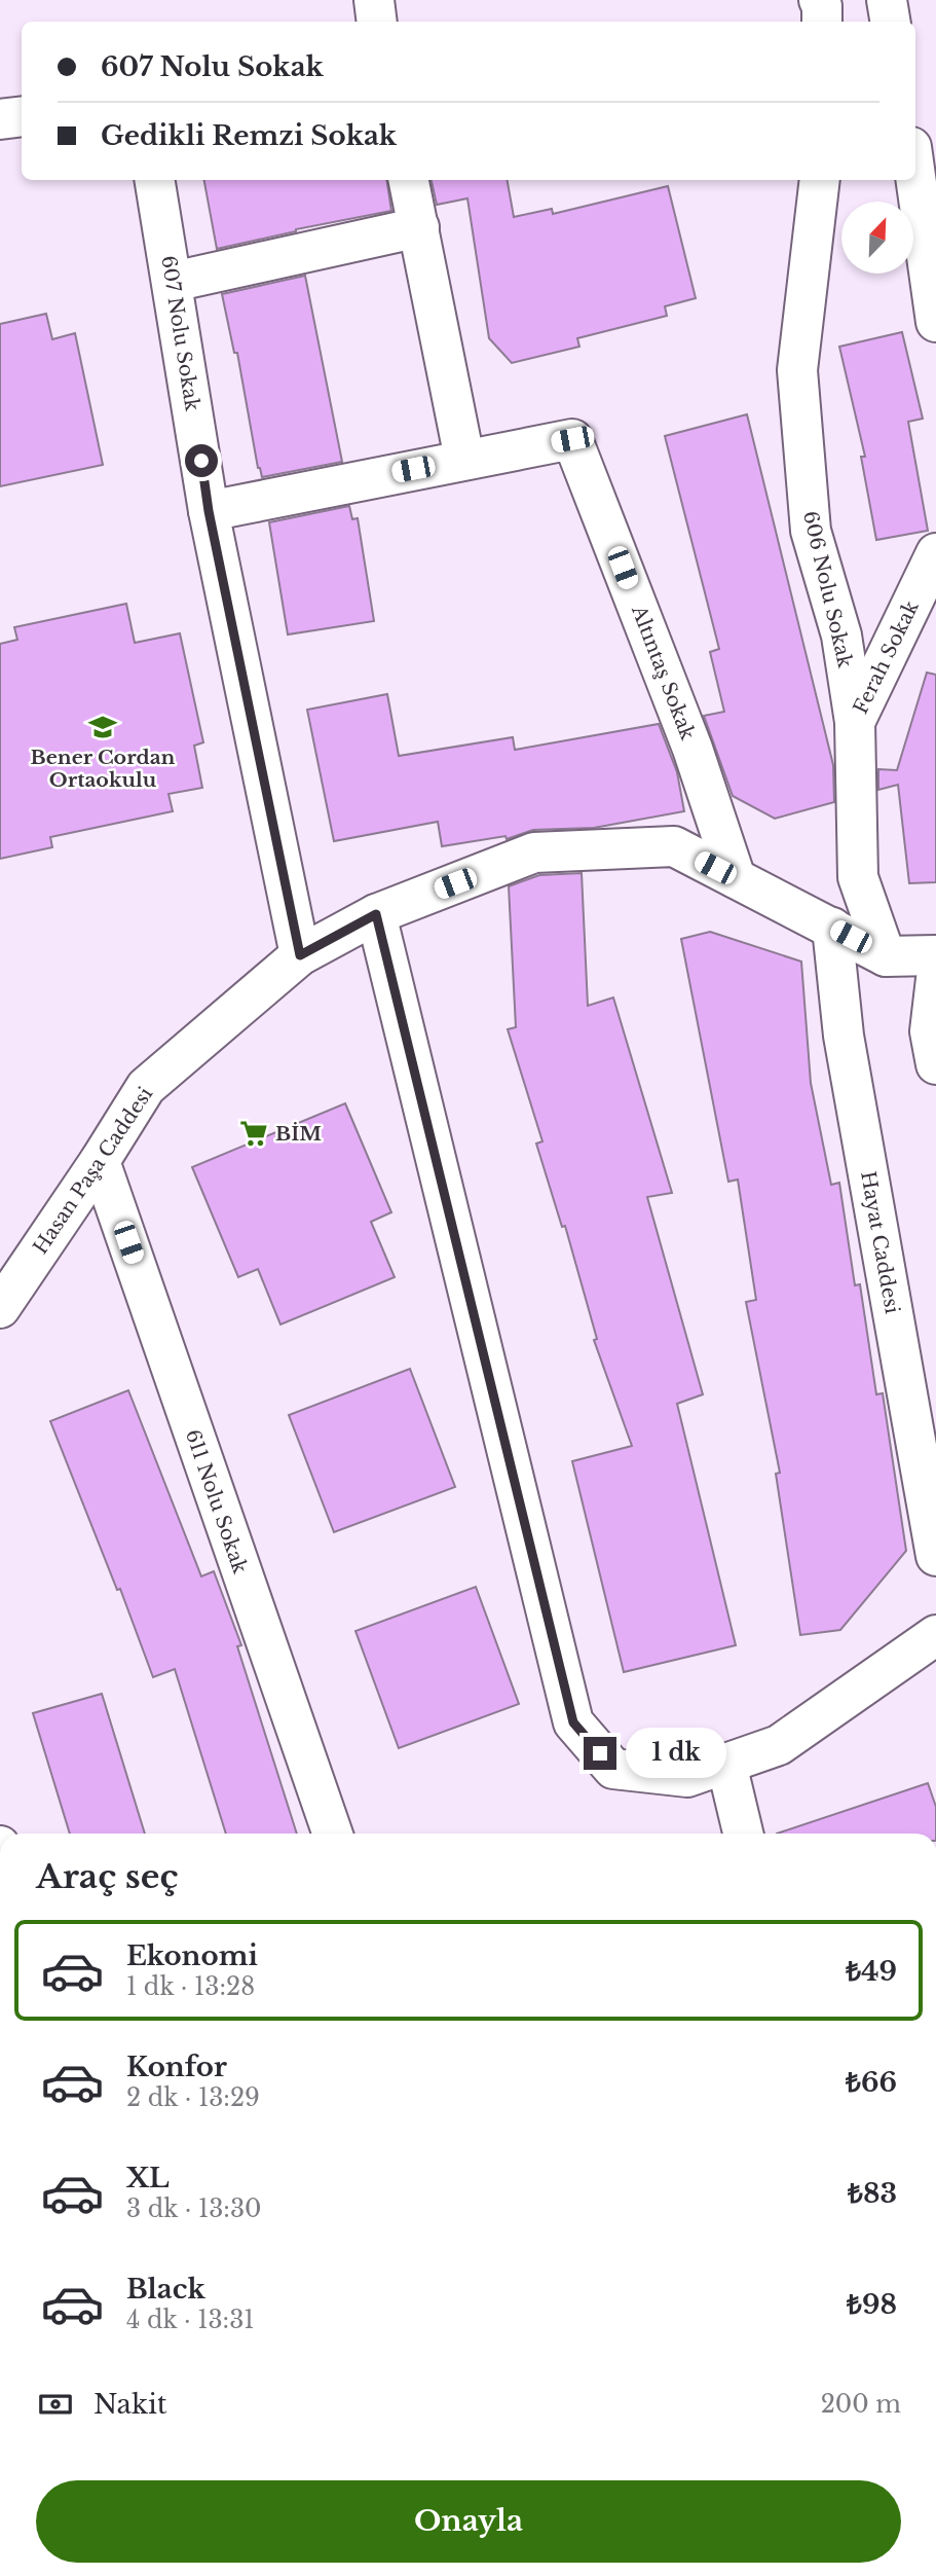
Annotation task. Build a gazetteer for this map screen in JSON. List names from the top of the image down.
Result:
{
  "streets": {
    "street": [
      "607 Nolu Sokak",
      "606 Nolu Sokak",
      "Ferah Sokak",
      "Altıntaş Sokak",
      "Hasan Paşa Caddesi",
      "Hayat Caddesi",
      "611 Nolu Sokak"
    ]
  },
  "crossings": [
    ["607 Nolu Sokak", "Hasan Paşa Caddesi"],
    ["606 Nolu Sokak", "Ferah Sokak"],
    ["606 Nolu Sokak", "Hasan Paşa Caddesi"],
    ["Altıntaş Sokak", "Hasan Paşa Caddesi"],
    ["Hasan Paşa Caddesi", "Hayat Caddesi"],
    ["Hasan Paşa Caddesi", "611 Nolu Sokak"]
  ],
  "places": {
    "school or university": ["Bener Cordan Ortaokulu"],
    "supermarket": ["BİM"]
  },
  "north": "top right",
  "page": {
    "banner": ["607 Nolu Sokak", "Gedikli Remzi Sokak"],
    "bubble": "1 dk",
    "heading": "Araç seç",
    "list": [
      {
        "name": "Ekonomi",
        "note": "1 dk · 13:28",
        "value": "₺49"
      },
      {
        "name": "Konfor",
        "note": "2 dk · 13:29",
        "value": "₺66"
      },
      {
        "name": "XL",
        "note": "3 dk · 13:30",
        "value": "₺83"
      },
      {
        "name": "Black",
        "note": "4 dk · 13:31",
        "value": "₺98"
      }
    ],
    "pay": ["Nakit", "200 m"],
    "buttons": "Onayla"
  }
}
